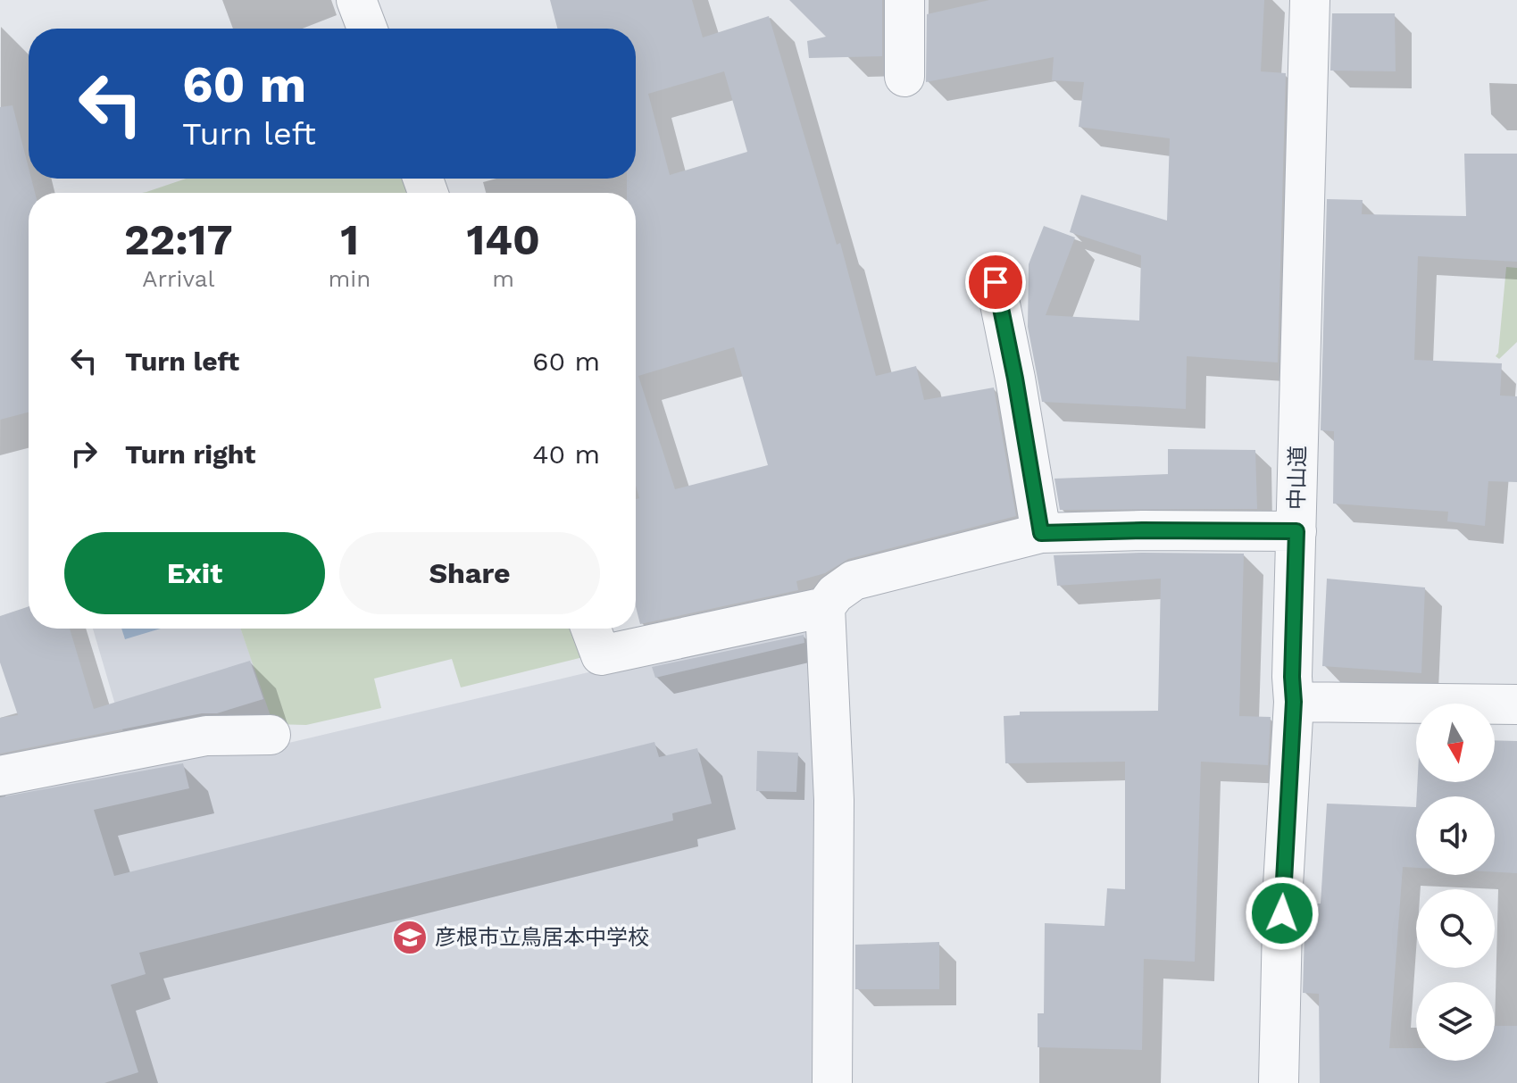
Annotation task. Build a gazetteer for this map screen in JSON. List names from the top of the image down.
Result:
{
  "streets": {
    "street": ["中山道"]
  },
  "places": {
    "school or university": ["彦根市立鳥居本中学校"]
  },
  "north": "bottom",
  "page": {
    "turn": ["60 m", "Turn left"],
    "eta": [
      "22:17",
      "Arrival",
      "1",
      "min",
      "140",
      "m"
    ],
    "list": [
      {
        "name": "Turn left",
        "value": "60 m"
      },
      {
        "name": "Turn right",
        "value": "40 m"
      }
    ],
    "buttons": ["Exit", "Share"]
  }
}
